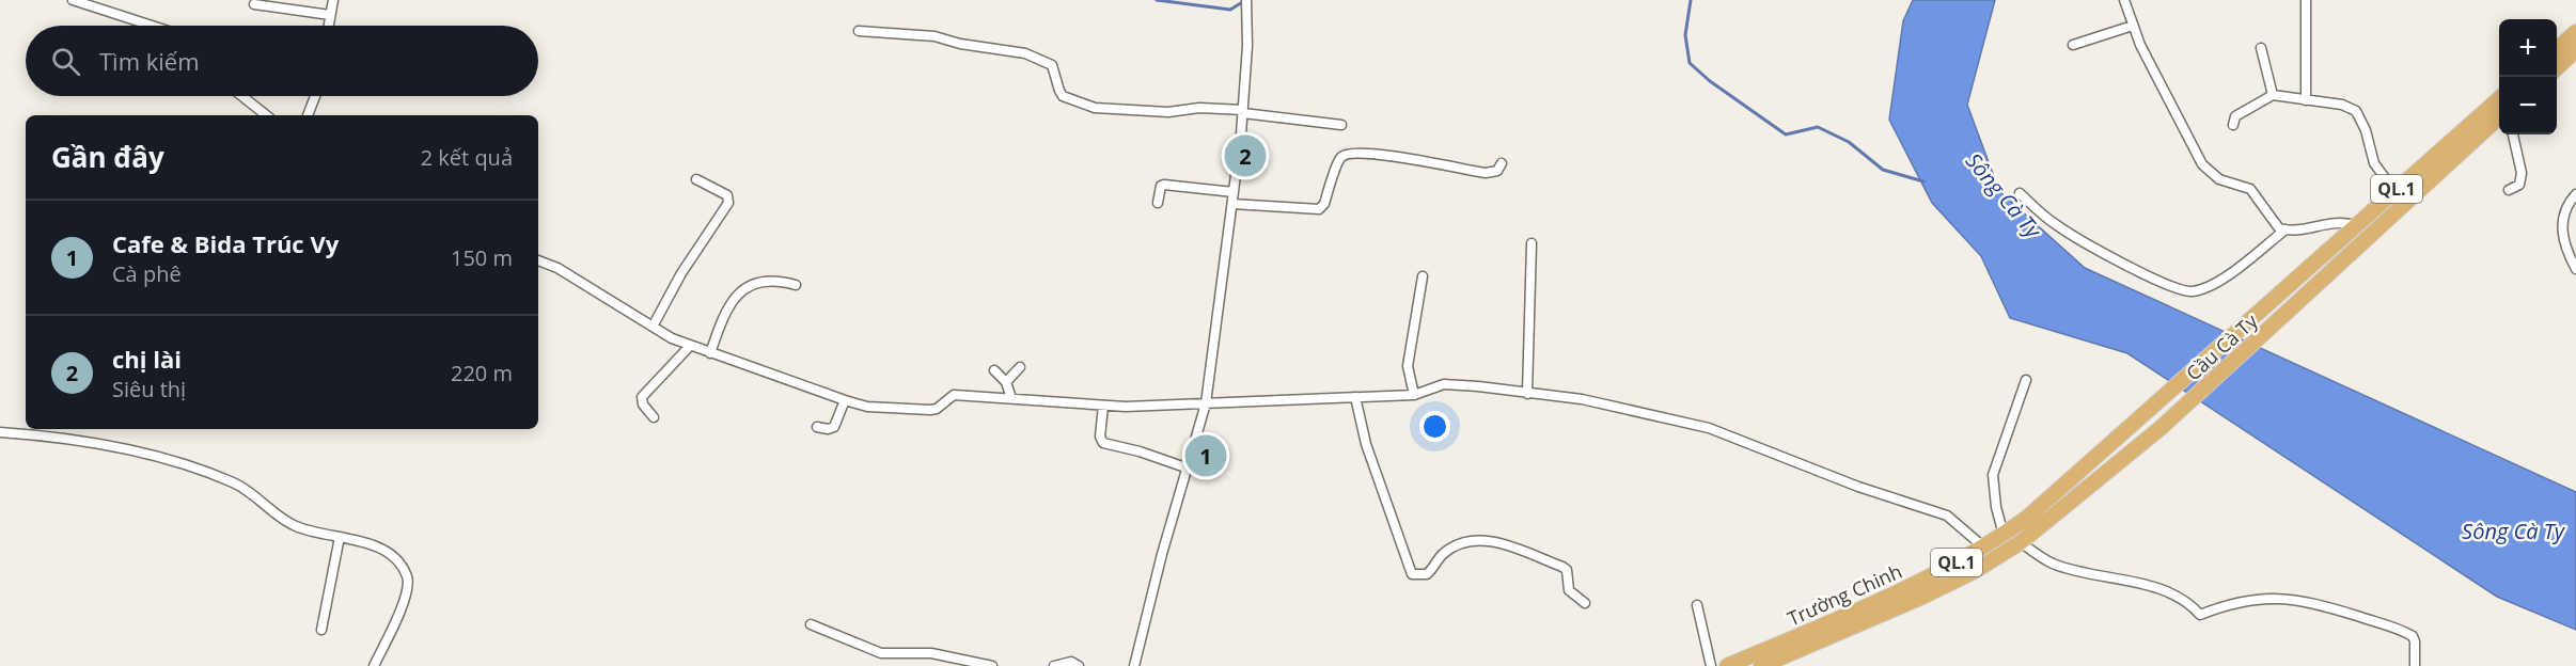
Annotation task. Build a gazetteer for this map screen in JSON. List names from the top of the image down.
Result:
{
  "streets": {
    "highway": ["QL.1", "Cầu Cà Ty", "Trường Chinh"]
  },
  "crossings": [
    ["QL.1", "Cầu Cà Ty"],
    ["Cầu Cà Ty", "Trường Chinh"]
  ],
  "water": ["Sông Cà Ty"],
  "page": {
    "map_buttons": ["+", "−"],
    "search": "Tìm kiếm",
    "heading": ["Gần đây", "2 kết quả"],
    "pins": ["2", "1"],
    "list": [
      {
        "mark": "1",
        "name": "Cafe & Bida Trúc Vy",
        "note": "Cà phê",
        "value": "150 m"
      },
      {
        "mark": "2",
        "name": "chị lài",
        "note": "Siêu thị",
        "value": "220 m"
      }
    ]
  }
}
